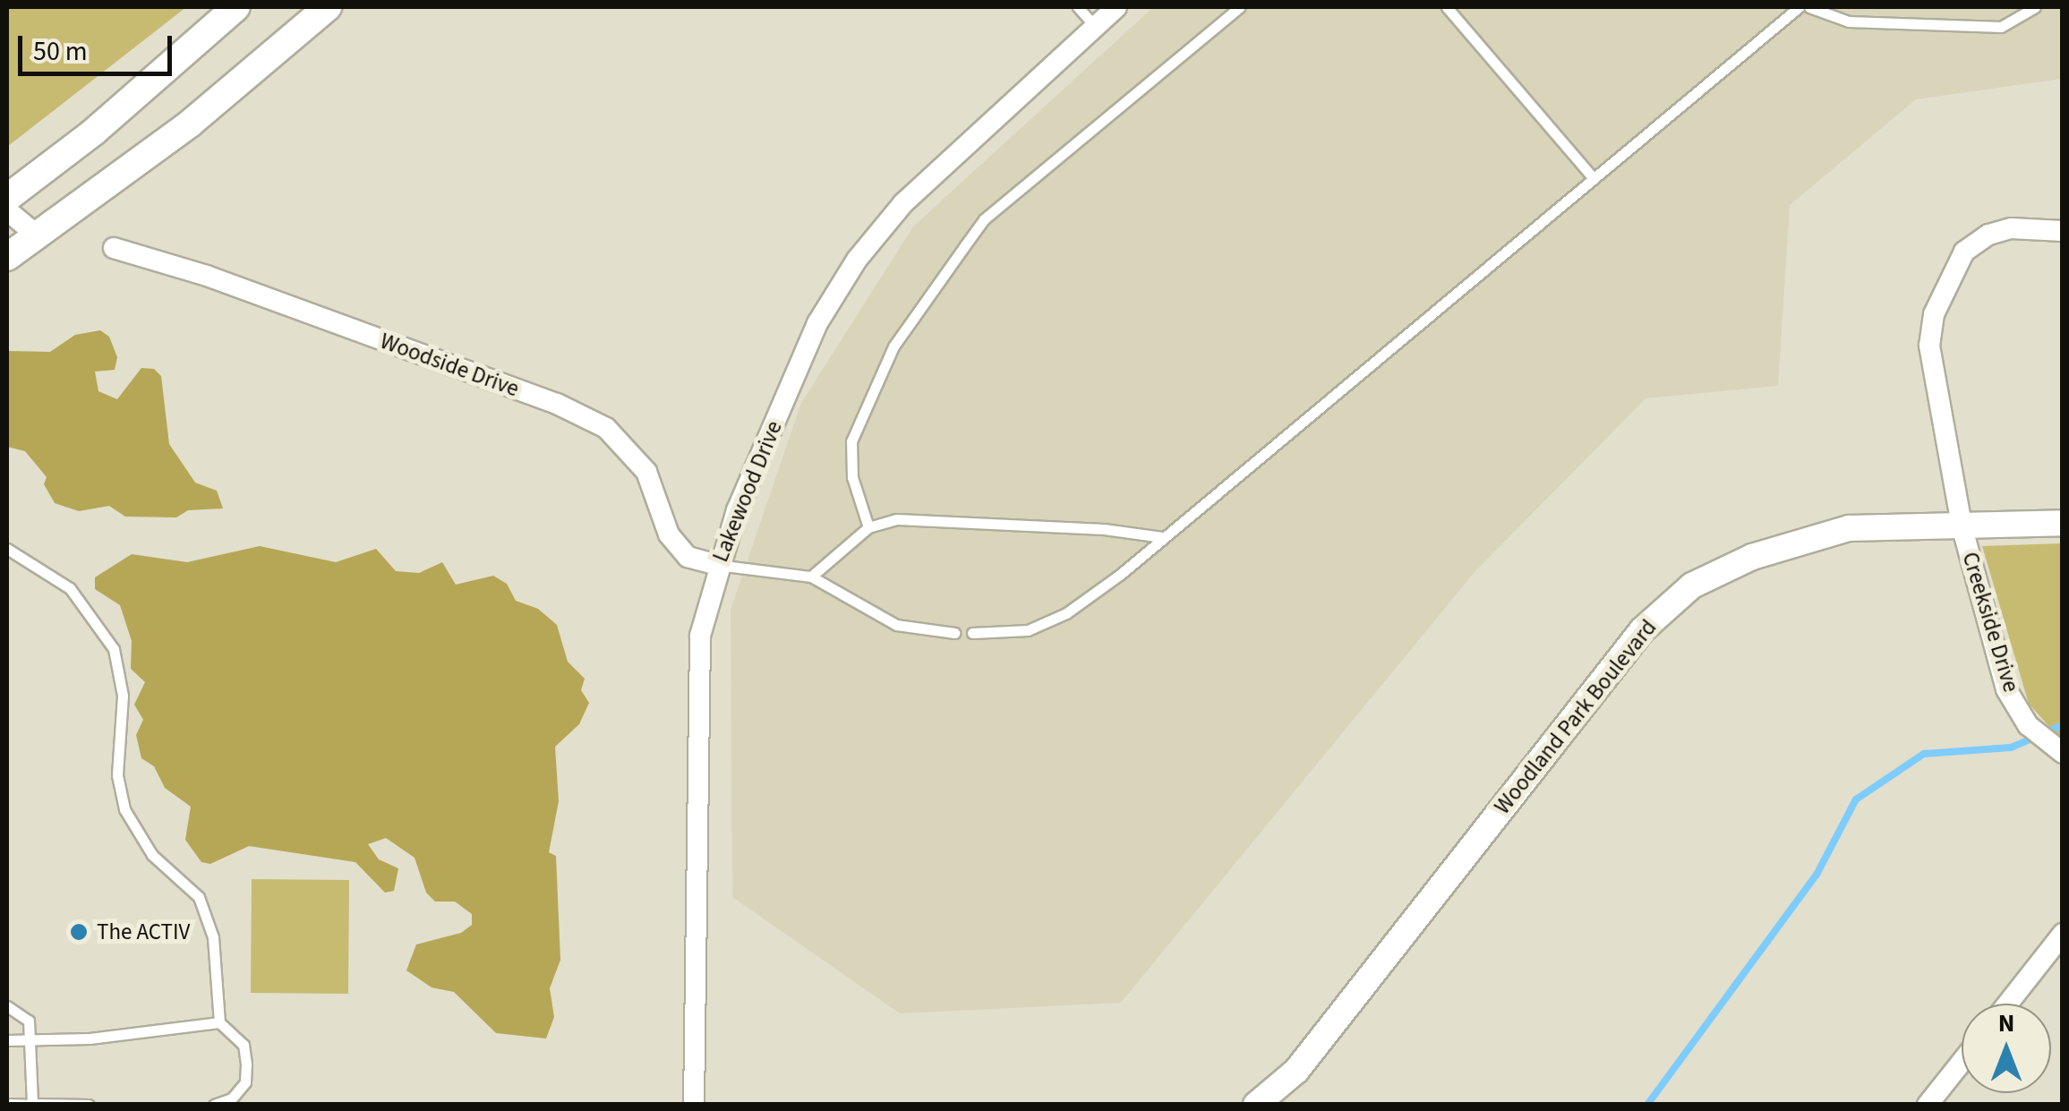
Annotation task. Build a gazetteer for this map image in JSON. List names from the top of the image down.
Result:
{
  "streets": {
    "street": [
      "Woodside Drive",
      "Lakewood Drive",
      "Creekside Drive",
      "Woodland Park Boulevard"
    ]
  },
  "crossings": [
    ["Woodside Drive", "Lakewood Drive"],
    ["Creekside Drive", "Woodland Park Boulevard"]
  ],
  "places": ["The ACTIV"],
  "scale_bar": "50 m",
  "north": "top"
}
